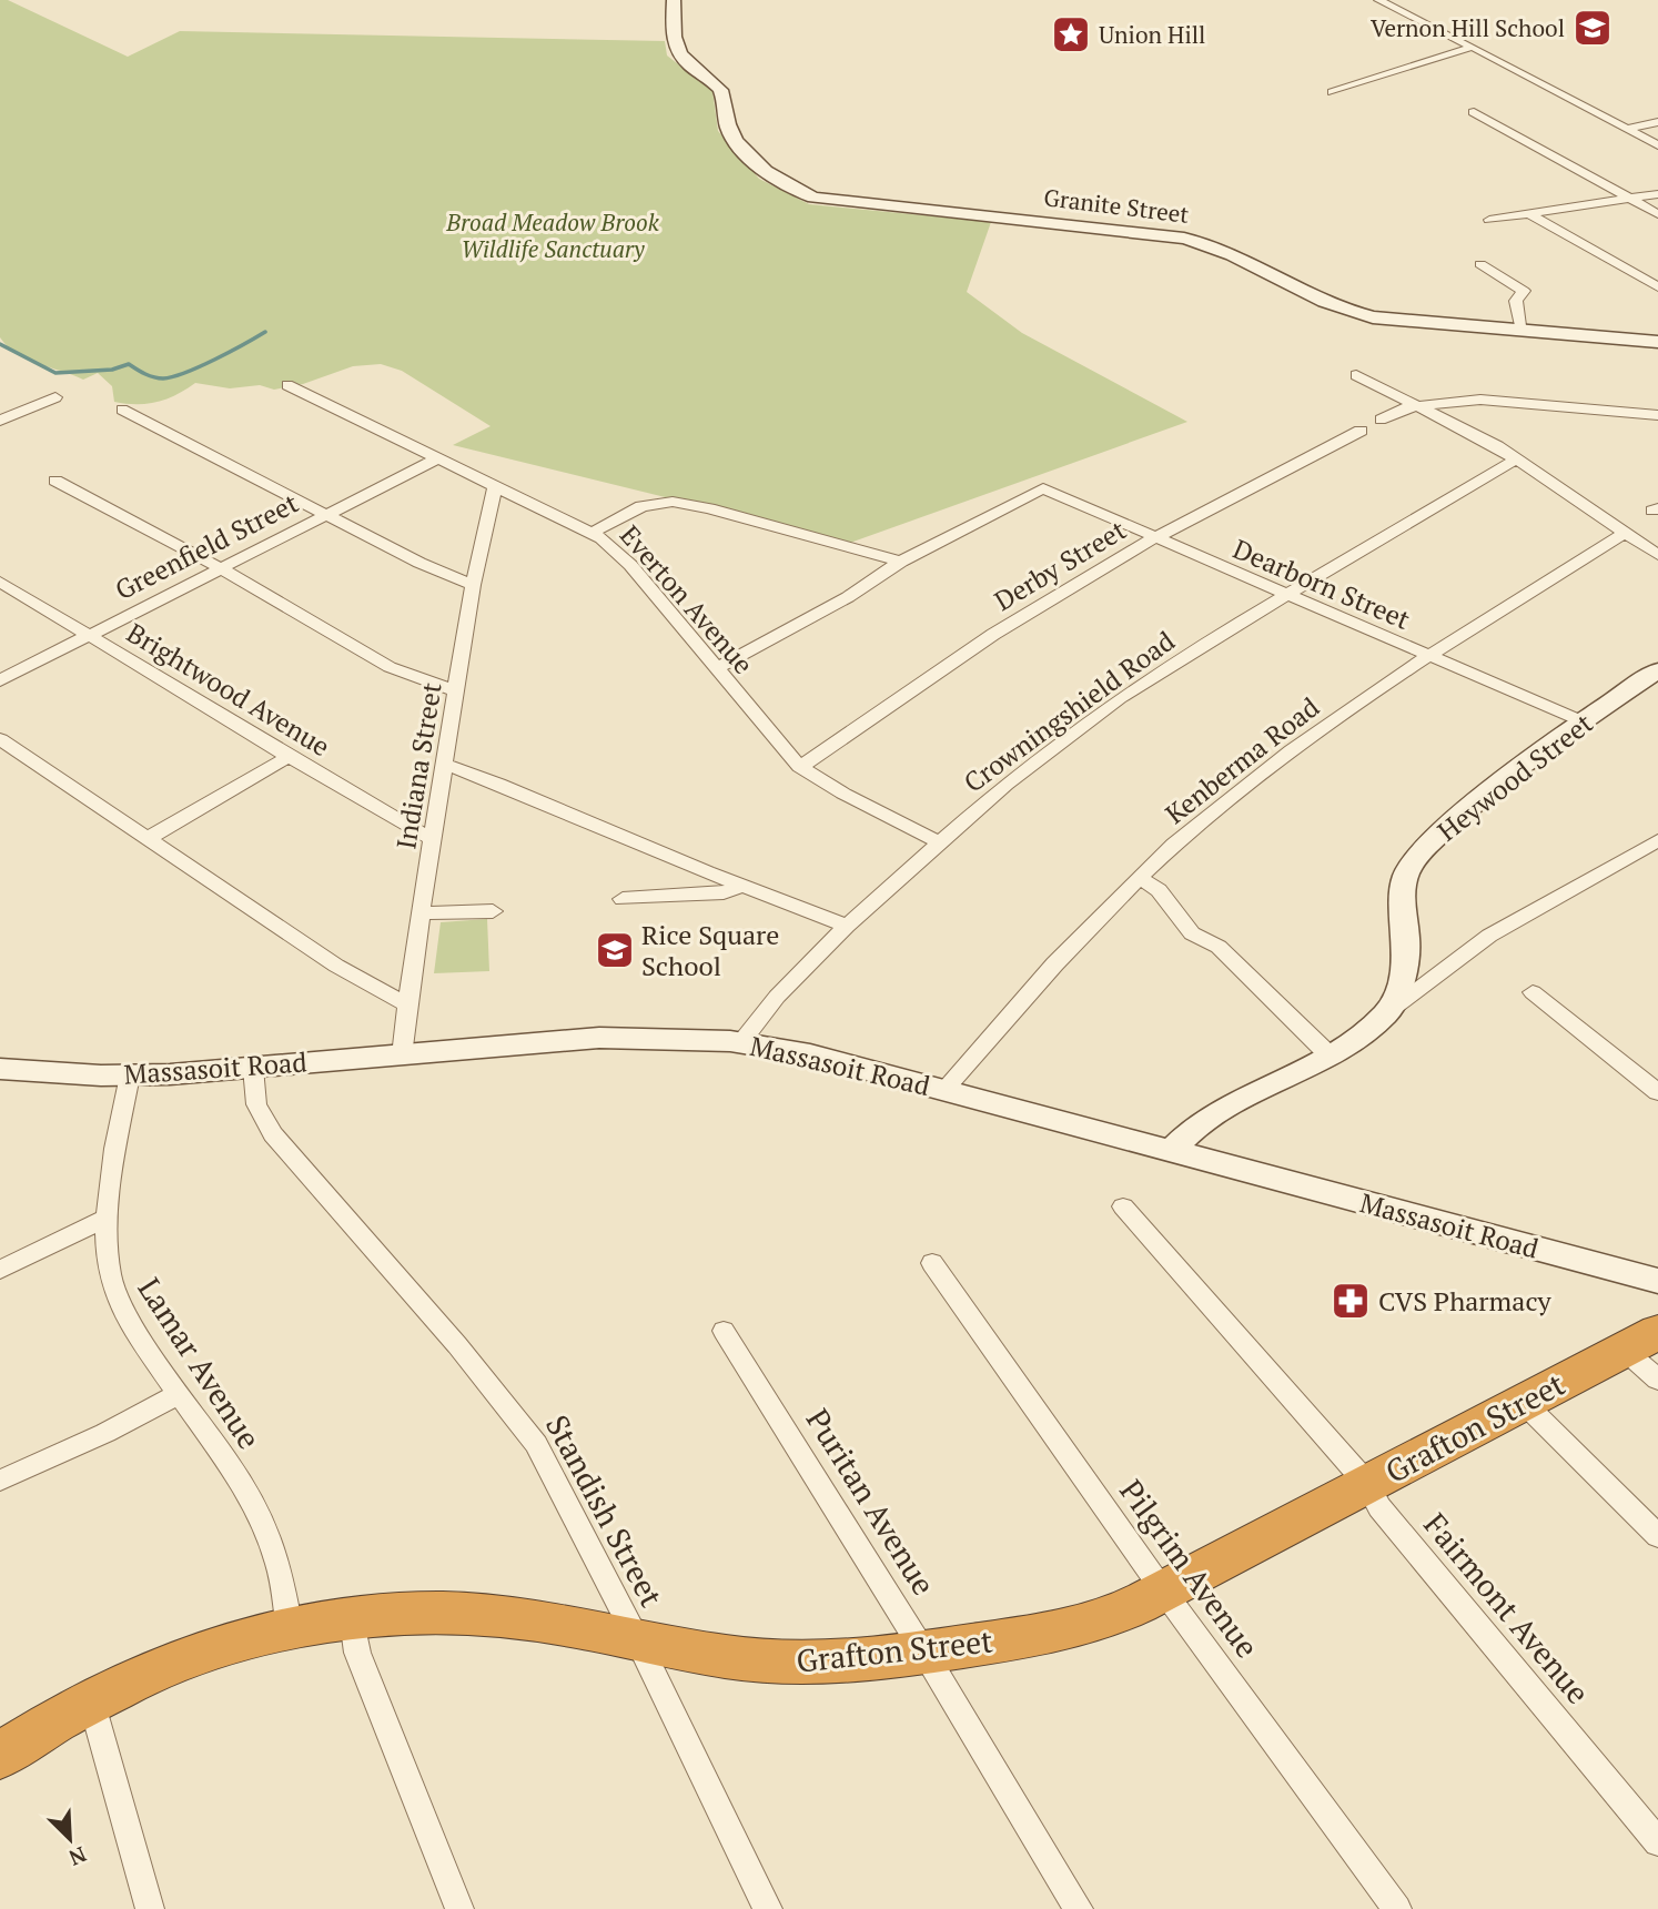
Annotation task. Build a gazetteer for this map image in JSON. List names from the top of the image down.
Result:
{
  "streets": {
    "highway": ["Grafton Street"],
    "street": [
      "Granite Street",
      "Greenfield Street",
      "Derby Street",
      "Dearborn Street",
      "Everton Avenue",
      "Brightwood Avenue",
      "Crowningshield Road",
      "Kenberma Road",
      "Indiana Street",
      "Heywood Street",
      "Massasoit Road",
      "Lamar Avenue",
      "Puritan Avenue",
      "Standish Street",
      "Pilgrim Avenue",
      "Fairmont Avenue"
    ]
  },
  "crossings": [
    ["Greenfield Street", "Everton Avenue"],
    ["Greenfield Street", "Brightwood Avenue"],
    ["Derby Street", "Dearborn Street"],
    ["Derby Street", "Everton Avenue"],
    ["Dearborn Street", "Crowningshield Road"],
    ["Dearborn Street", "Kenberma Road"],
    ["Dearborn Street", "Heywood Street"],
    ["Everton Avenue", "Crowningshield Road"],
    ["Everton Avenue", "Indiana Street"],
    ["Brightwood Avenue", "Indiana Street"],
    ["Crowningshield Road", "Massasoit Road"],
    ["Kenberma Road", "Massasoit Road"],
    ["Indiana Street", "Massasoit Road"],
    ["Massasoit Road", "Lamar Avenue"],
    ["Massasoit Road", "Standish Street"],
    ["Lamar Avenue", "Grafton Street"],
    ["Grafton Street", "Puritan Avenue"],
    ["Grafton Street", "Standish Street"],
    ["Grafton Street", "Pilgrim Avenue"],
    ["Grafton Street", "Fairmont Avenue"]
  ],
  "parks": ["Broad Meadow Brook Wildlife Sanctuary"],
  "places": {
    "school or university": ["Vernon Hill School", "Rice Square School"],
    "place": ["Union Hill"],
    "pharmacy": ["CVS Pharmacy"]
  },
  "north": "bottom right"
}
